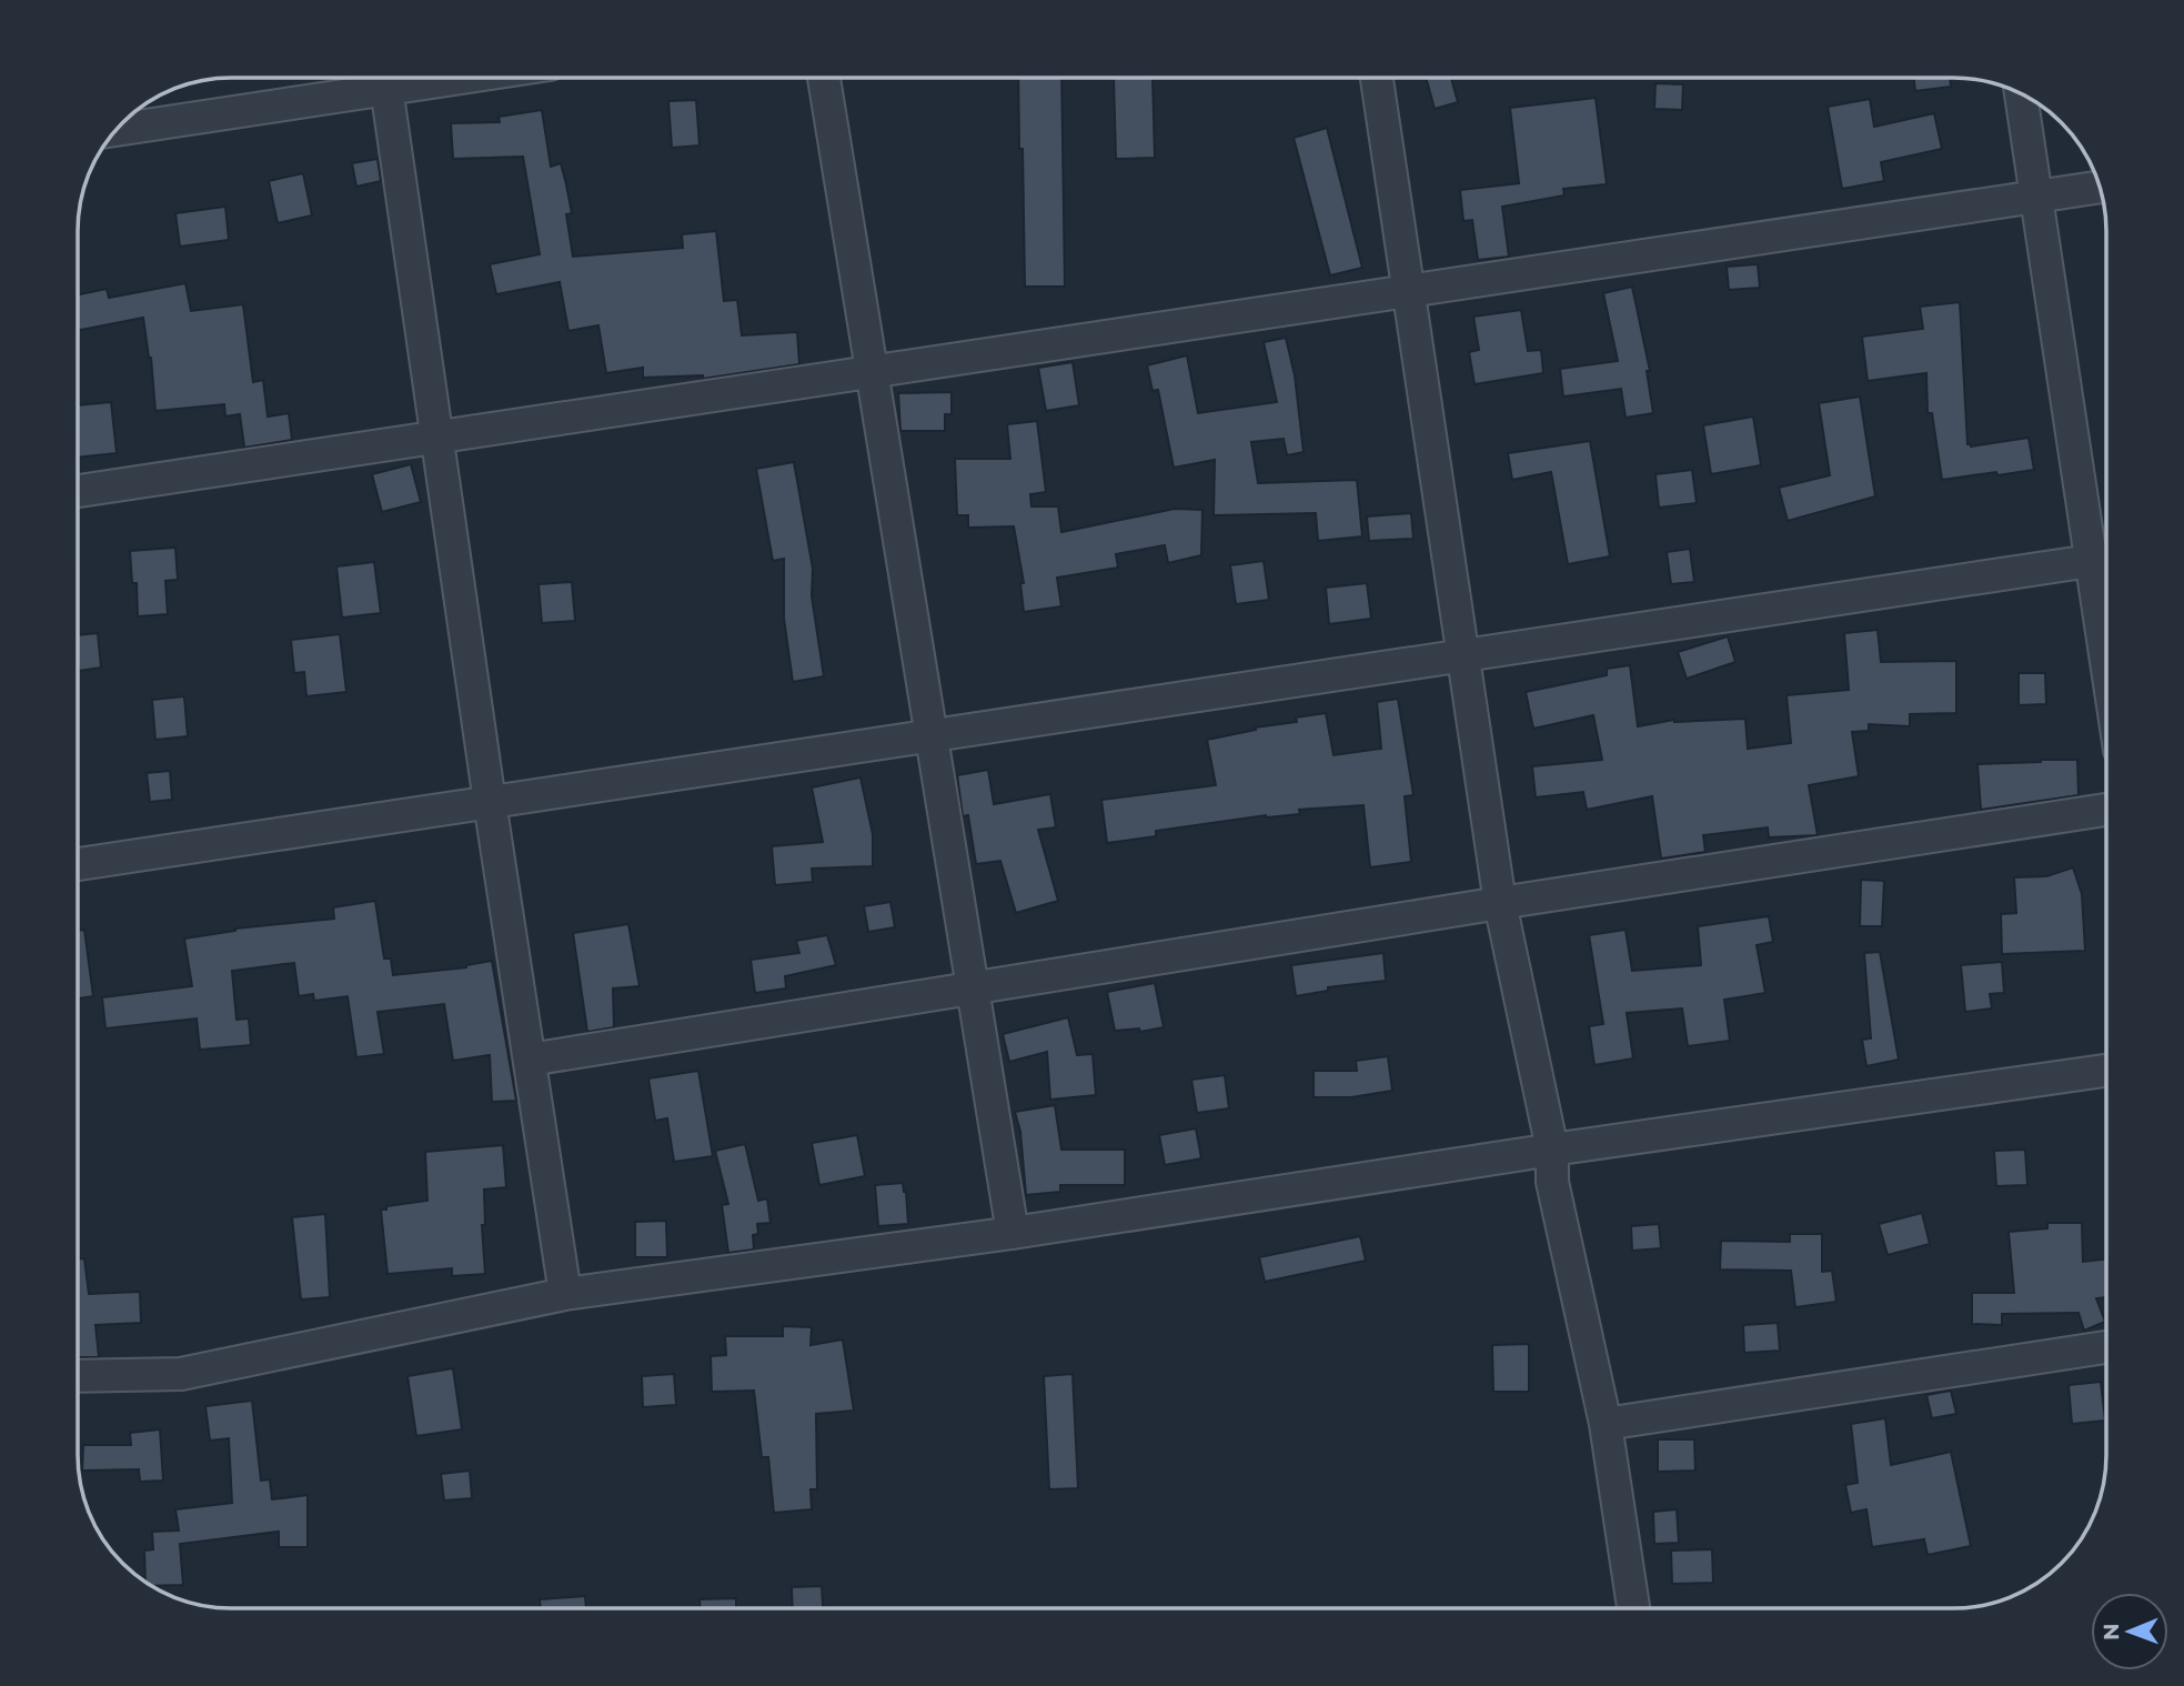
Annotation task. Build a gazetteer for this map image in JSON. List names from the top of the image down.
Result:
{
  "north": "left"
}
